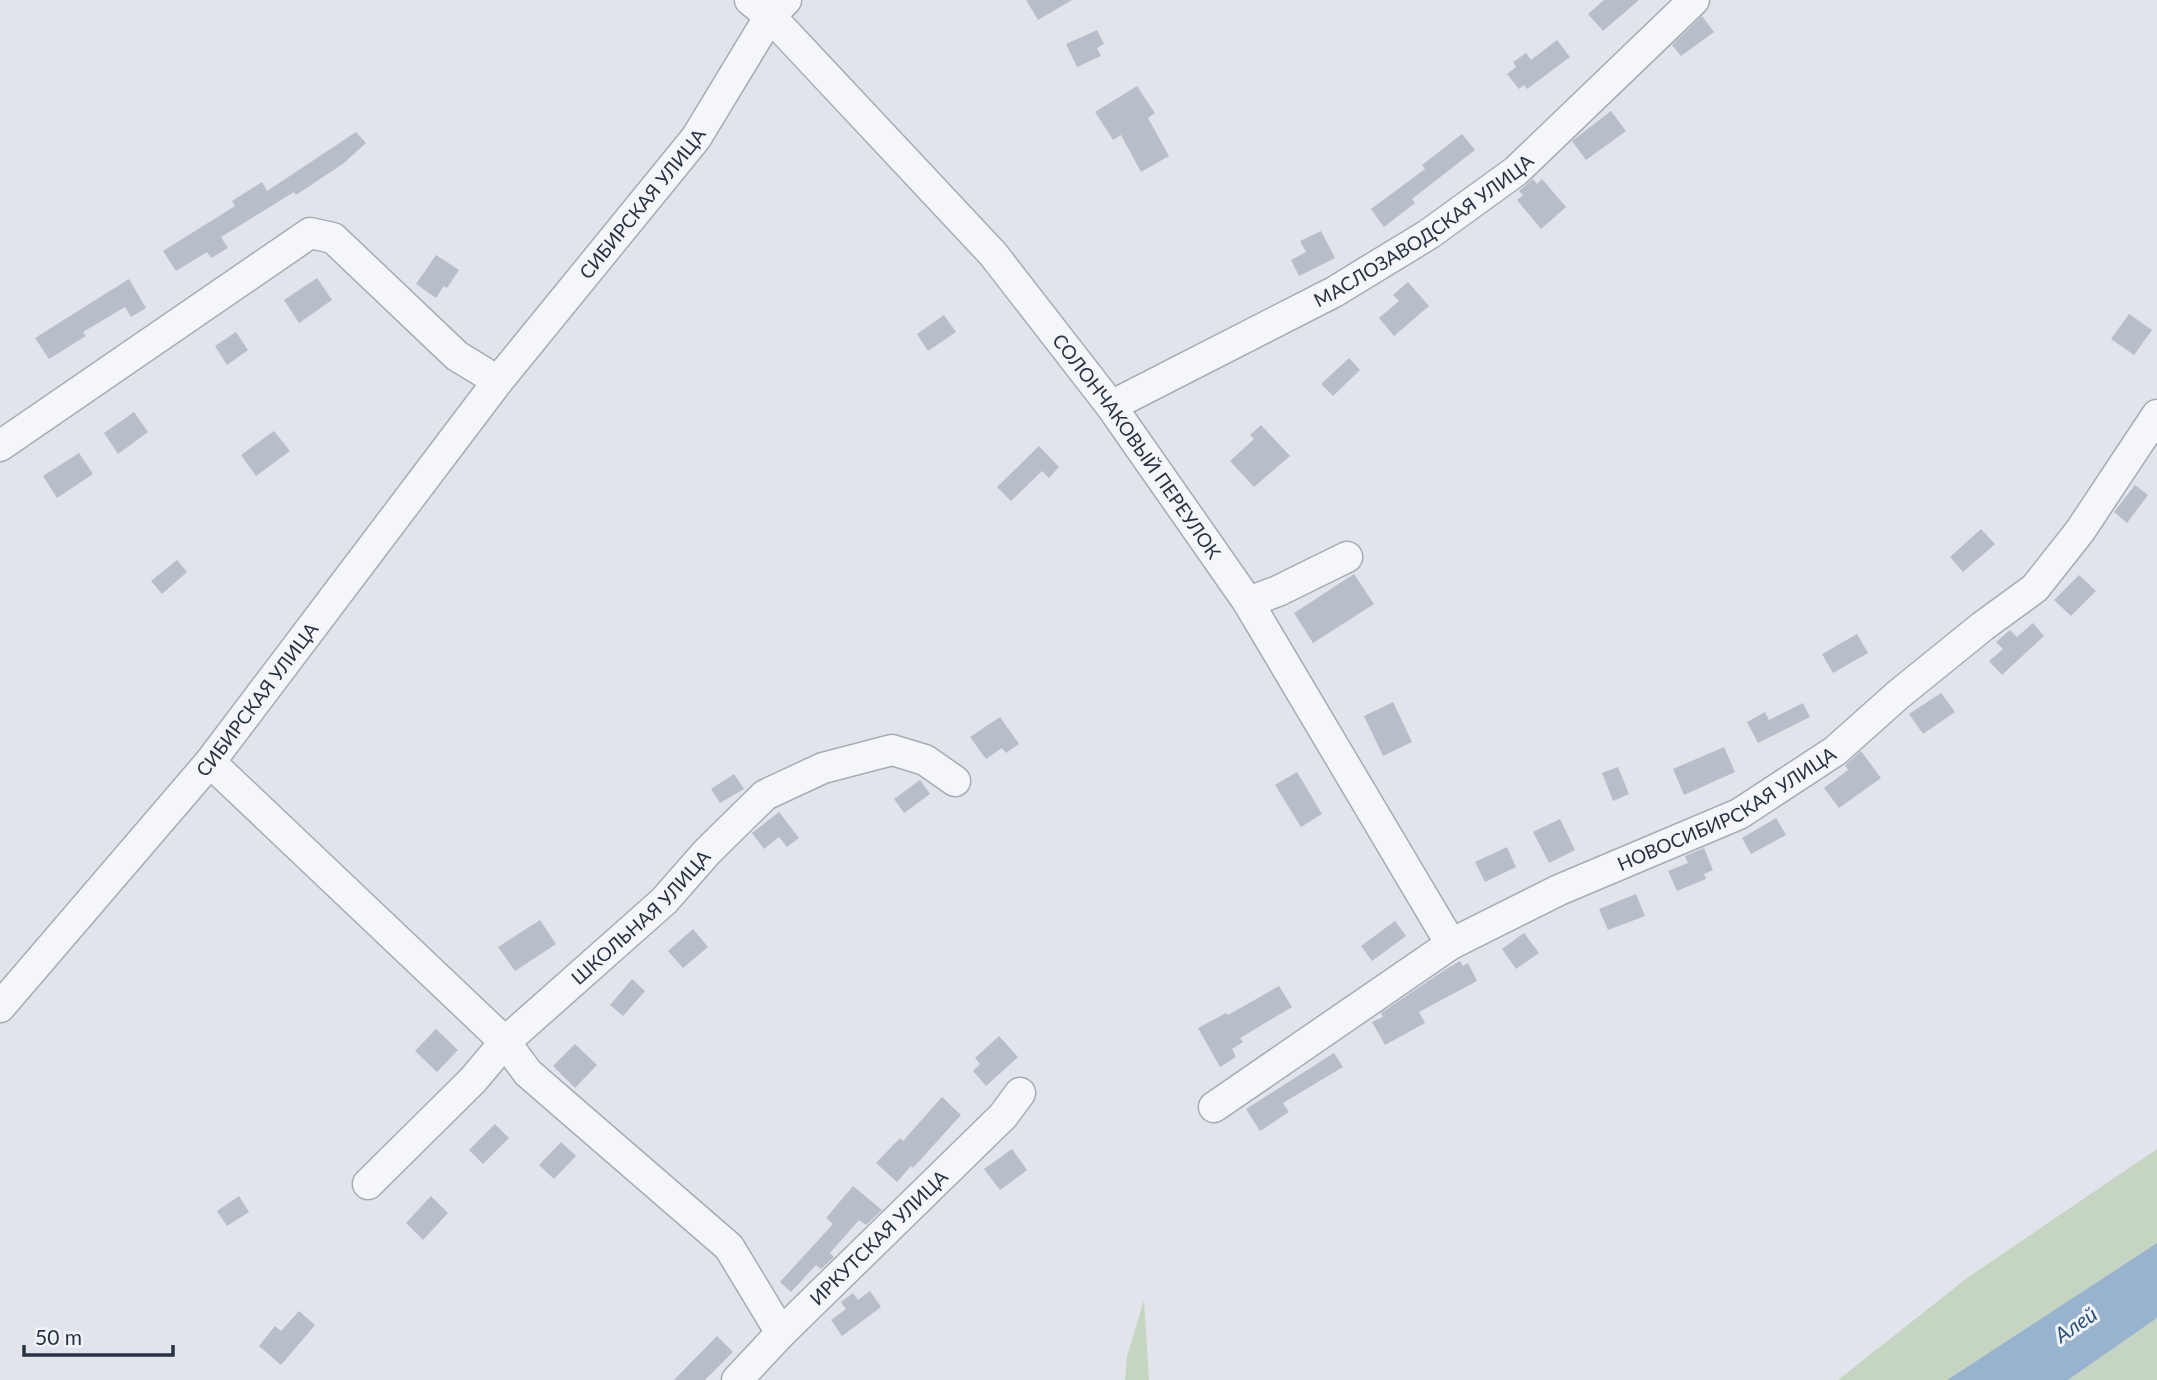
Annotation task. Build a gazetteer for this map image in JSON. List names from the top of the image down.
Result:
{
  "streets": {
    "street": [
      "СИБИРСКАЯ УЛИЦА",
      "МАСЛОЗАВОДСКАЯ УЛИЦА",
      "СОЛОНЧАКОВЫЙ ПЕРЕУЛОК",
      "НОВОСИБИРСКАЯ УЛИЦА",
      "ШКОЛЬНАЯ УЛИЦА",
      "ИРКУТСКАЯ УЛИЦА"
    ]
  },
  "crossings": [
    ["СИБИРСКАЯ УЛИЦА", "СОЛОНЧАКОВЫЙ ПЕРЕУЛОК"],
    ["МАСЛОЗАВОДСКАЯ УЛИЦА", "СОЛОНЧАКОВЫЙ ПЕРЕУЛОК"],
    ["СОЛОНЧАКОВЫЙ ПЕРЕУЛОК", "НОВОСИБИРСКАЯ УЛИЦА"]
  ],
  "water": ["Алей"],
  "scale_bar": "50 m"
}
